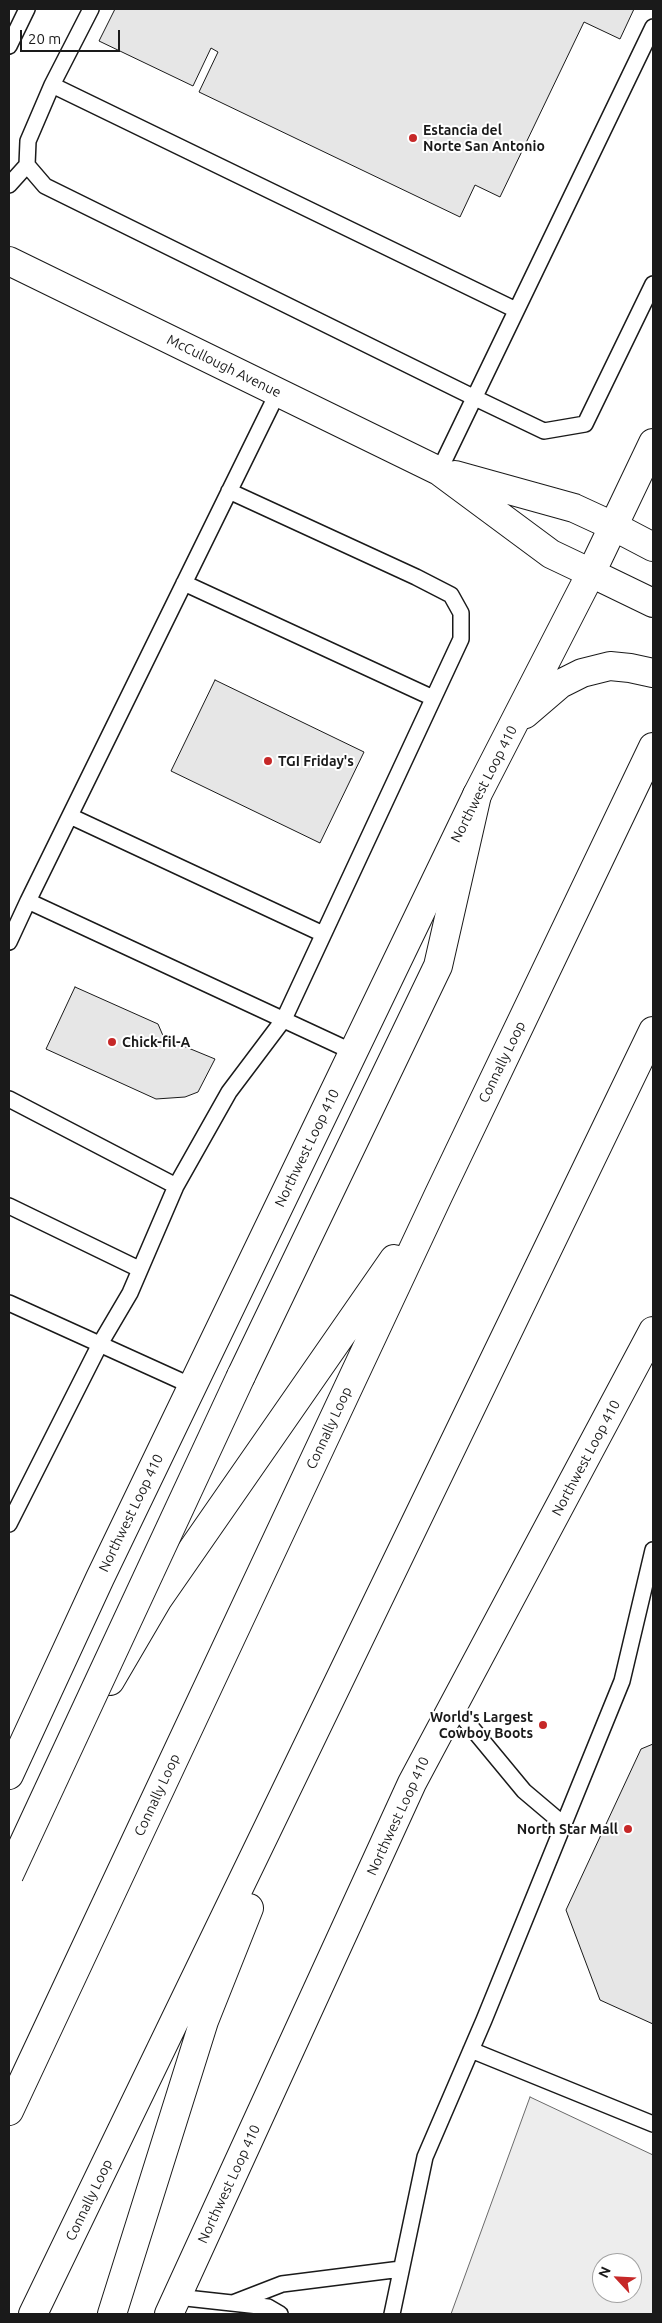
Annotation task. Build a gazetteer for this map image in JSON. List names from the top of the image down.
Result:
{
  "streets": {
    "main road": ["McCullough Avenue", "Northwest Loop 410", "Connally Loop"]
  },
  "crossings": [
    ["McCullough Avenue", "Northwest Loop 410"]
  ],
  "places": [
    "Estancia del Norte San Antonio",
    "TGI Friday's",
    "Chick-fil-A",
    "World's Largest Cowboy Boots",
    "North Star Mall"
  ],
  "scale_bar": "20 m",
  "north": "top left"
}
